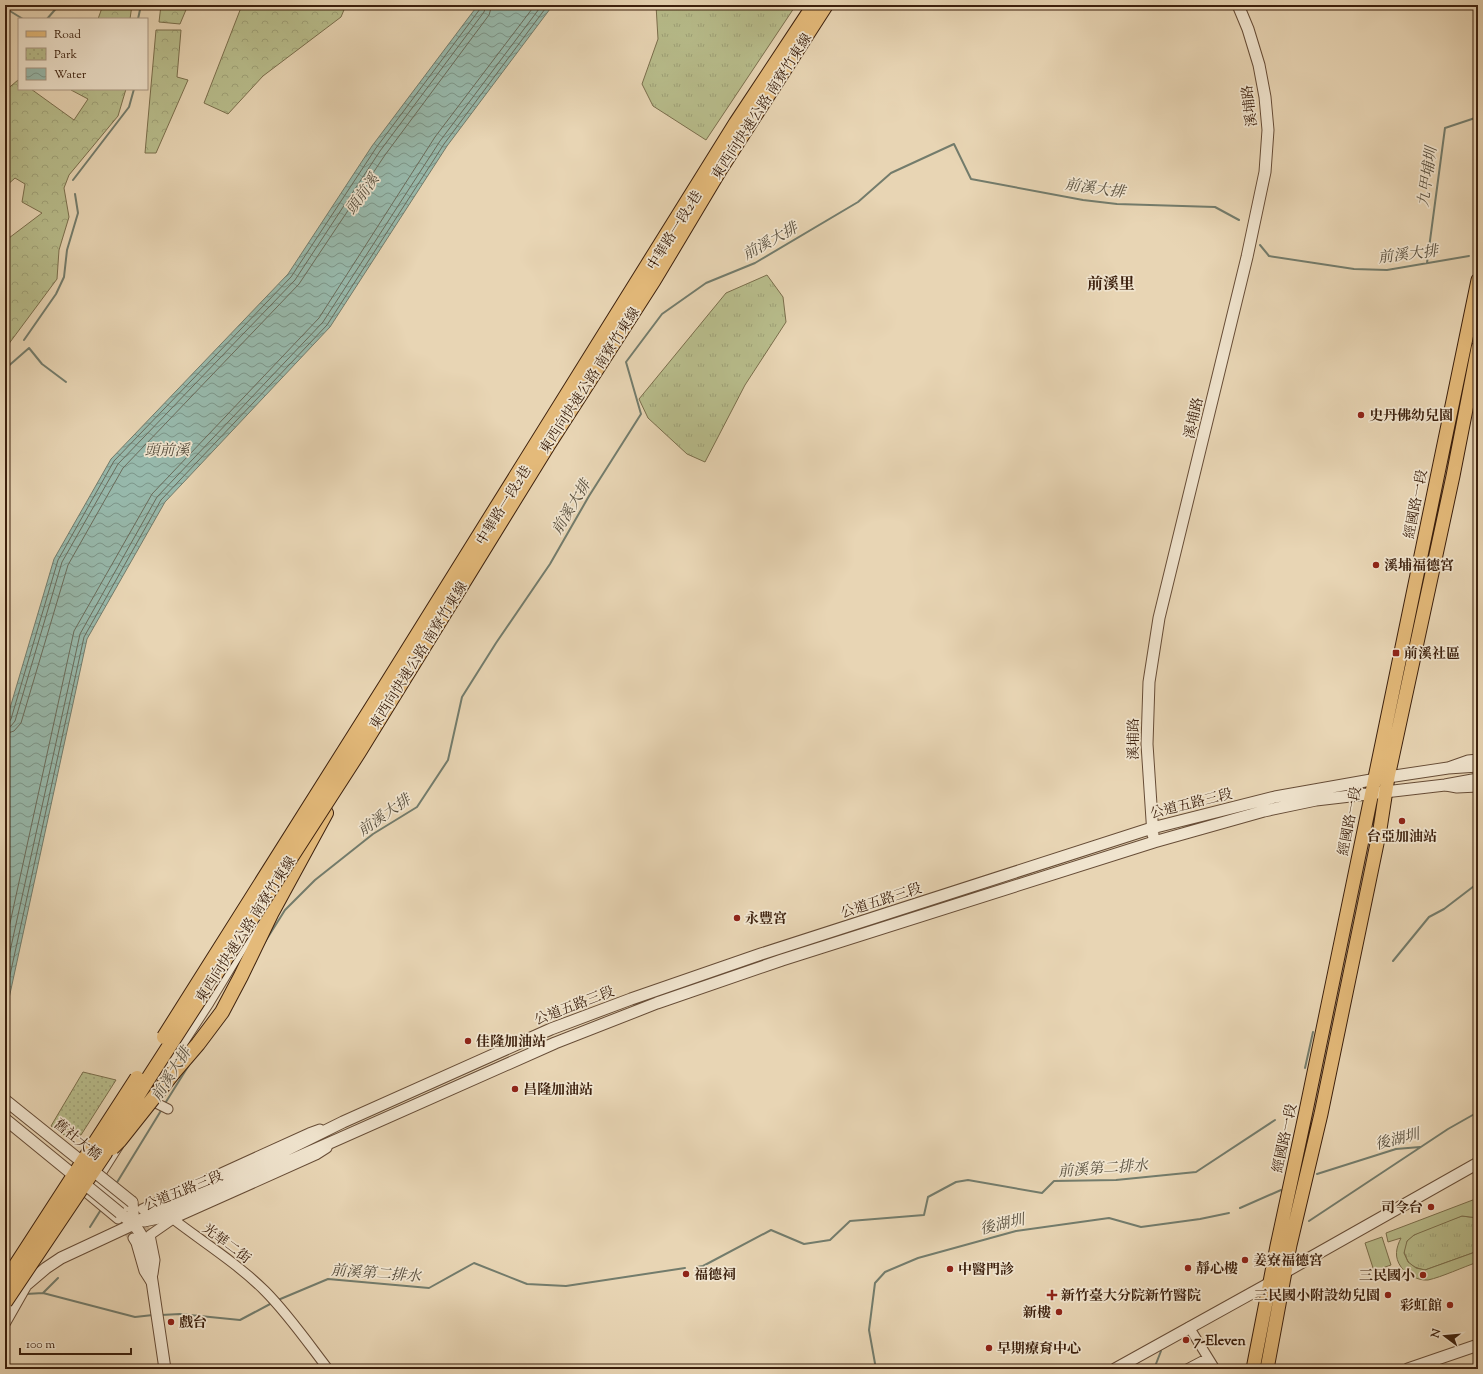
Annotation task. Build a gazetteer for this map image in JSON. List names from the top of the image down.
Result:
{
  "streets": {
    "highway": ["東西向快速公路 南寮竹東線"],
    "main road": ["經國路一段"],
    "street": [
      "溪埔路",
      "中華路一段2巷",
      "公道五路三段",
      "舊社大橋",
      "光華二街"
    ]
  },
  "crossings": [
    ["溪埔路", "公道五路三段"],
    ["中華路一段2巷", "舊社大橋"],
    ["經國路一段", "公道五路三段"],
    ["公道五路三段", "光華二街"]
  ],
  "districts": ["前溪里"],
  "water": [
    "九甲埔圳",
    "前溪大排",
    "頭前溪",
    "後湖圳",
    "前溪第二排水"
  ],
  "places": {
    "other": [
      "史丹佛幼兒園",
      "溪埔福德宮",
      "台亞加油站",
      "永豐宮",
      "佳隆加油站",
      "昌隆加油站",
      "司令台",
      "姜寮福德宮",
      "靜心樓",
      "中醫門診",
      "福德祠",
      "三民國小",
      "三民國小附設幼兒園",
      "彩虹館",
      "新樓",
      "戲台",
      "7-Eleven",
      "早期療育中心"
    ],
    "transit": ["前溪社區"],
    "health": ["新竹臺大分院新竹醫院"]
  },
  "legend": ["Road", "Park", "Water"],
  "scale_bar": "100 m",
  "north": "left"
}
